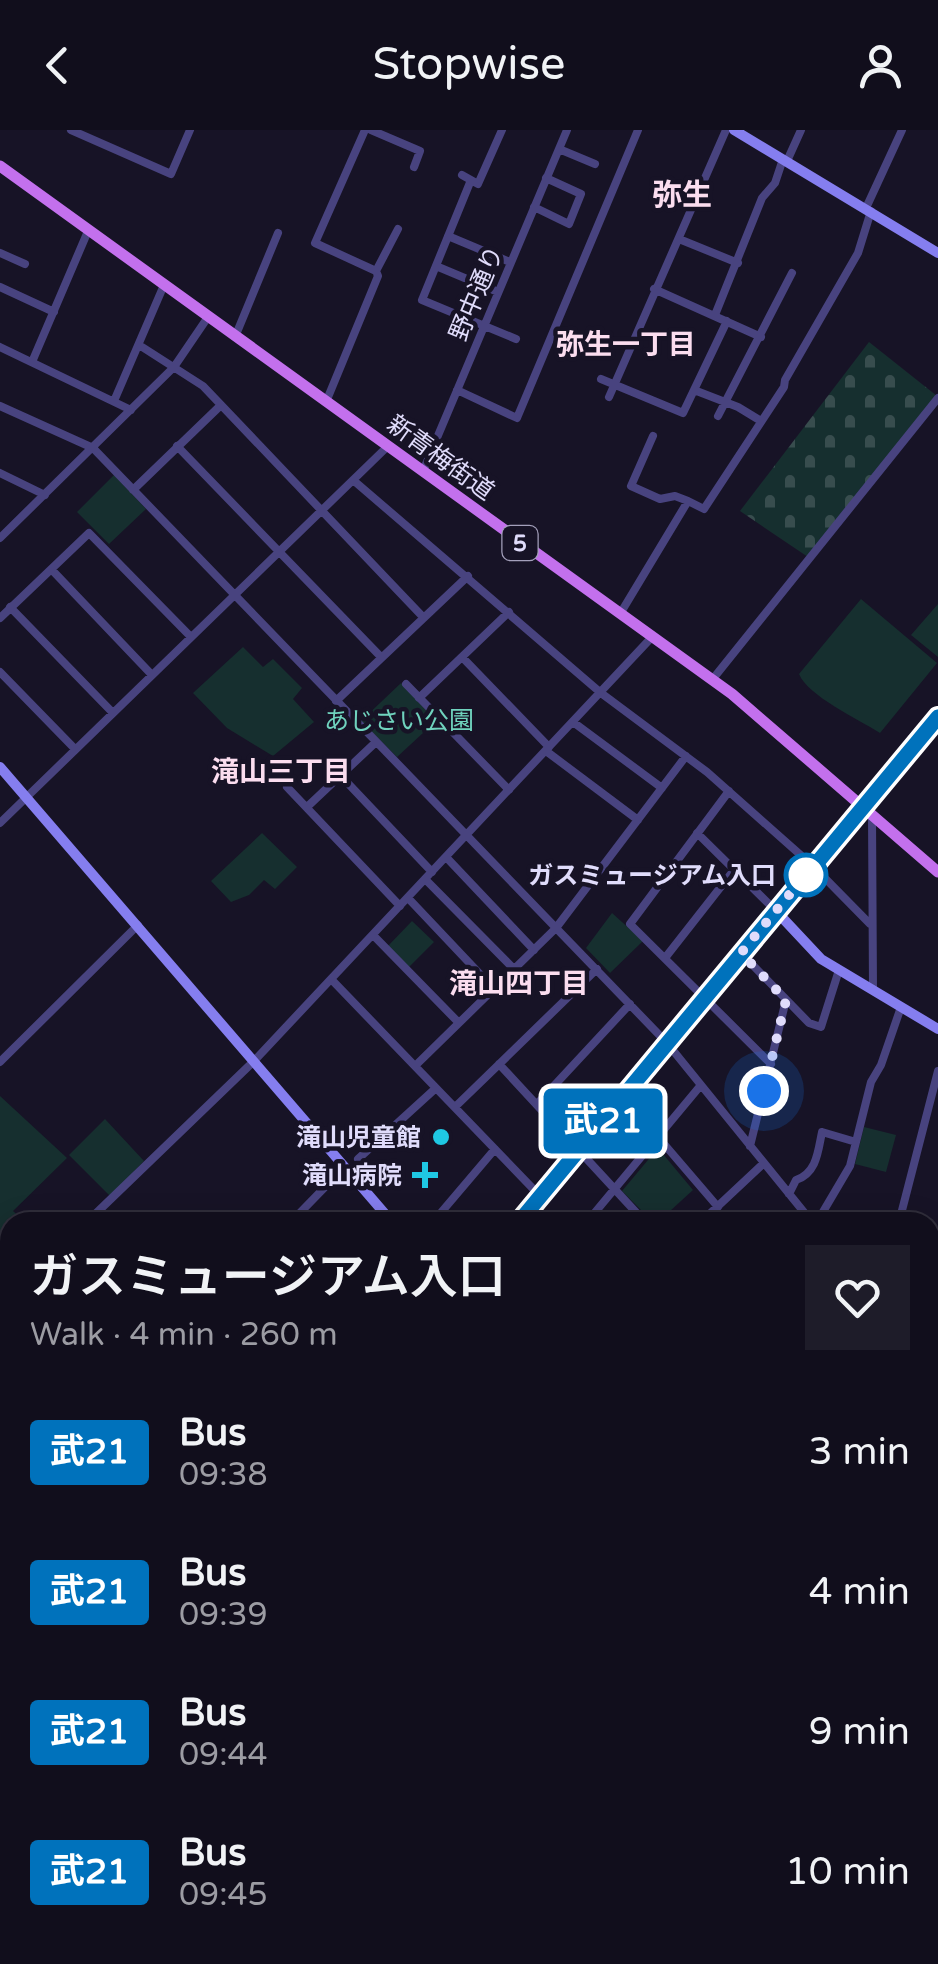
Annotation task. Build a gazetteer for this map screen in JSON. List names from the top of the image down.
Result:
{
  "streets": {
    "main road": ["新青梅街道", "5"],
    "street": ["野中通り"]
  },
  "crossings": [
    ["野中通り", "新青梅街道"]
  ],
  "districts": [
    "弥生",
    "弥生一丁目",
    "滝山三丁目",
    "滝山四丁目"
  ],
  "parks": ["あじさい公園"],
  "places": {
    "other": ["ガスミュージアム入口", "滝山児童館"],
    "health": ["滝山病院"]
  },
  "lines": ["bus line 武21"],
  "page": {
    "header": "Stopwise",
    "on_map": "武21",
    "heading": ["ガスミュージアム入口", "Walk · 4 min · 260 m"],
    "list": [
      {
        "mark": "武21",
        "name": "Bus",
        "note": "09:38",
        "value": "3 min"
      },
      {
        "mark": "武21",
        "name": "Bus",
        "note": "09:39",
        "value": "4 min"
      },
      {
        "mark": "武21",
        "name": "Bus",
        "note": "09:44",
        "value": "9 min"
      },
      {
        "mark": "武21",
        "name": "Bus",
        "note": "09:45",
        "value": "10 min"
      }
    ]
  }
}
